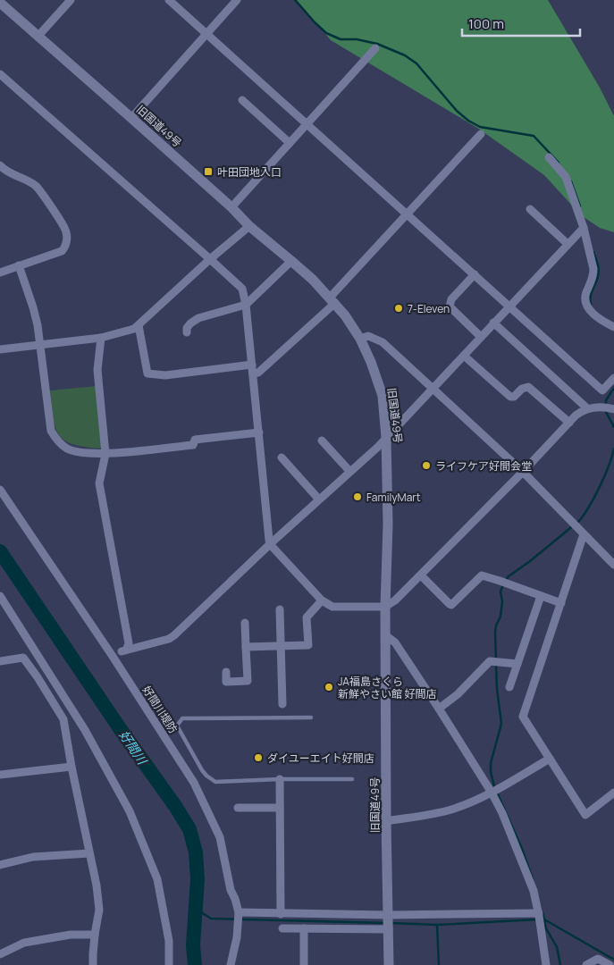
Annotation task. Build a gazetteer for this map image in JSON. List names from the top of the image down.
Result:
{
  "streets": {
    "street": ["旧国道49号", "好間川堤防"]
  },
  "water": ["好間川"],
  "places": {
    "transit": ["叶田団地入口"],
    "other": [
      "7-Eleven",
      "ライフケア好間会堂",
      "FamilyMart",
      "JA福島さくら 新鮮やさい館 好間店",
      "ダイユーエイト好間店"
    ]
  },
  "scale_bar": "100 m"
}
